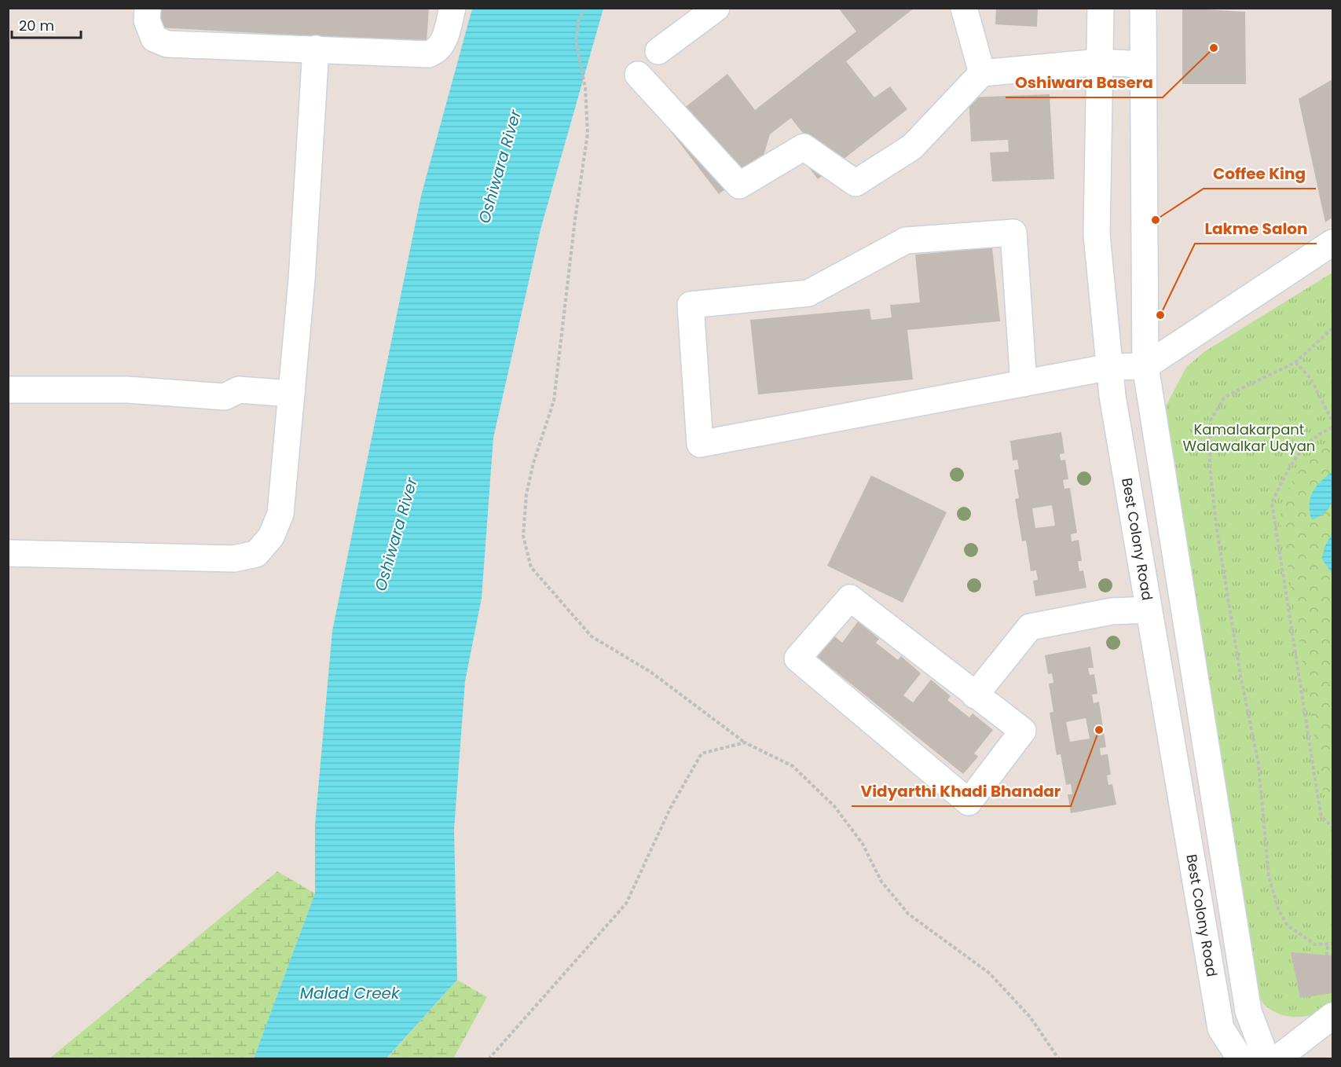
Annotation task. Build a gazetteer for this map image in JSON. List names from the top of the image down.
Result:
{
  "streets": {
    "street": ["Best Colony Road"]
  },
  "water": ["Oshiwara River", "Malad Creek"],
  "parks": ["Kamalakarpant Walawalkar Udyan"],
  "places": [
    "Oshiwara Basera",
    "Coffee King",
    "Lakme Salon",
    "Vidyarthi Khadi Bhandar"
  ],
  "scale_bar": "20 m"
}
